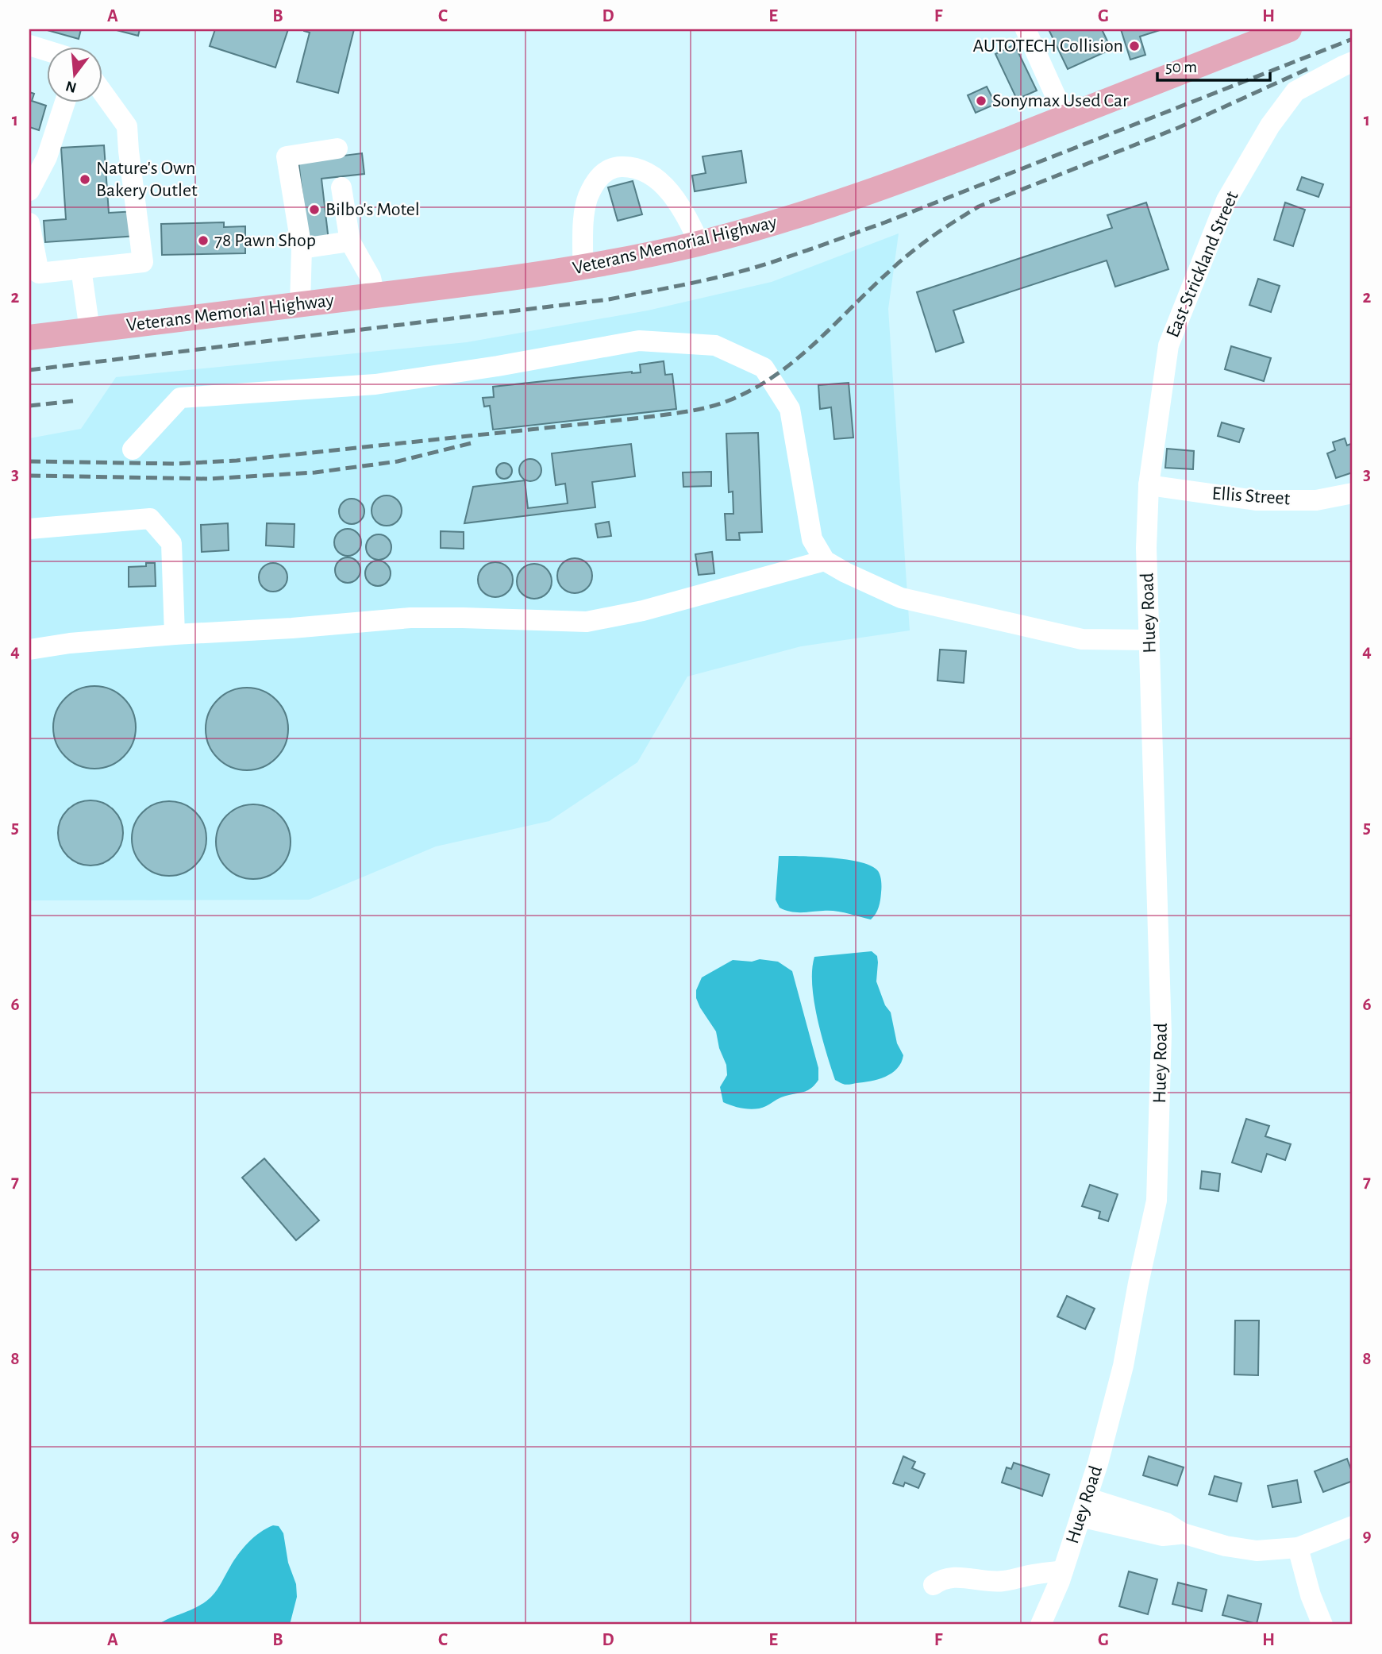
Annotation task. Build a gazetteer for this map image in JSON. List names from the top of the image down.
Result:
{
  "streets": {
    "main road": ["Veterans Memorial Highway"],
    "street": ["East Strickland Street", "Ellis Street", "Huey Road"]
  },
  "crossings": [
    ["East Strickland Street", "Ellis Street"],
    ["East Strickland Street", "Huey Road"],
    ["Ellis Street", "Huey Road"]
  ],
  "places": [
    "AUTOTECH Collision",
    "Sonymax Used Car",
    "Nature's Own Bakery Outlet",
    "Bilbo's Motel",
    "78 Pawn Shop"
  ],
  "scale_bar": "50 m",
  "north": "bottom",
  "grid": {
    "columns": [
      "A",
      "B",
      "C",
      "D",
      "E",
      "F",
      "G",
      "H"
    ],
    "rows": [
      "1",
      "2",
      "3",
      "4",
      "5",
      "6",
      "7",
      "8",
      "9"
    ]
  }
}
